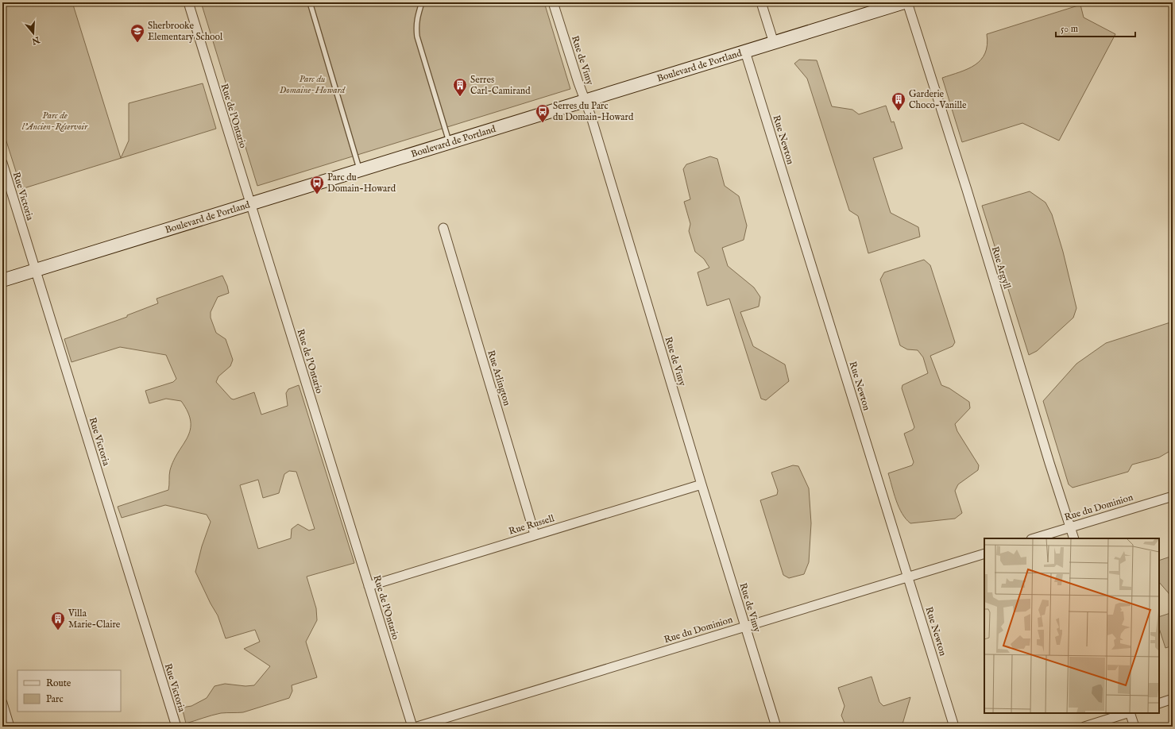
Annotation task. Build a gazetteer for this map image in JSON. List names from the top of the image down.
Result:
{
  "streets": {
    "main road": ["Boulevard de Portland"],
    "street": [
      "Rue de Vimy",
      "Rue de l'Ontario",
      "Rue Newton",
      "Rue Victoria",
      "Rue Argyll",
      "Rue Arlington",
      "Rue du Dominion",
      "Rue Russell"
    ]
  },
  "crossings": [
    ["Rue de Vimy", "Boulevard de Portland"],
    ["Rue de Vimy", "Rue du Dominion"],
    ["Rue de Vimy", "Rue Russell"],
    ["Boulevard de Portland", "Rue de l'Ontario"],
    ["Boulevard de Portland", "Rue Newton"],
    ["Boulevard de Portland", "Rue Victoria"],
    ["Rue de l'Ontario", "Rue Russell"],
    ["Rue Newton", "Rue du Dominion"],
    ["Rue Argyll", "Rue du Dominion"],
    ["Rue Arlington", "Rue Russell"]
  ],
  "parks": ["Parc du Domaine-Howard", "Parc de l'Ancien-Réservoir"],
  "places": {
    "school or university": ["Sherbrooke Elementary School"],
    "building": ["Serres Carl-Camirand", "Garderie Choco-Vanille", "Villa Marie-Claire"],
    "bus stop": ["Serres du Parc du Domain-Howard", "Parc du Domain-Howard"]
  },
  "legend": ["Route", "Parc"],
  "scale_bar": "50 m",
  "north": "bottom"
}
